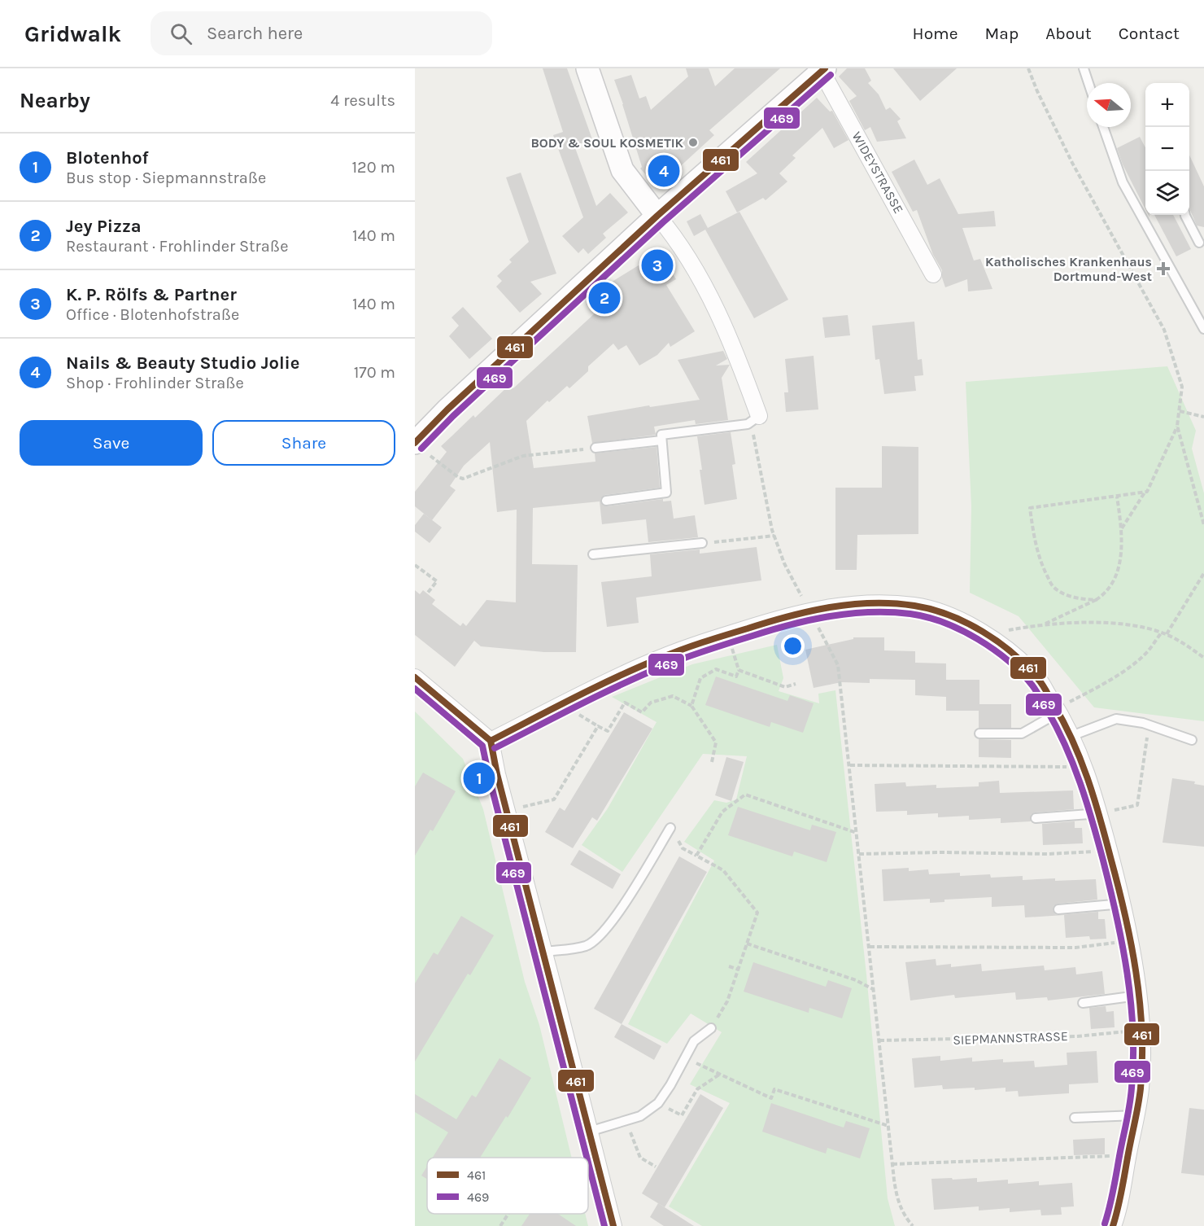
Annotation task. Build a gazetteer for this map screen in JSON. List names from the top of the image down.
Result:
{
  "streets": {
    "street": ["WIDEYSTRASSE"],
    "path": ["SIEPMANNSTRASSE"]
  },
  "places": {
    "other": ["BODY & SOUL KOSMETIK"],
    "health": ["Katholisches Krankenhaus Dortmund-West"]
  },
  "lines": ["transit line 461", "transit line 469"],
  "legend": ["461", "469"],
  "north": "left",
  "page": {
    "header": "Gridwalk",
    "search": "Search here",
    "nav": [
      "Home",
      "Map",
      "About",
      "Contact"
    ],
    "heading": ["Nearby", "4 results"],
    "map_buttons": ["+", "−"],
    "list": [
      {
        "mark": "1",
        "name": "Blotenhof",
        "note": "Bus stop · Siepmannstraße",
        "value": "120 m"
      },
      {
        "mark": "2",
        "name": "Jey Pizza",
        "note": "Restaurant · Frohlinder Straße",
        "value": "140 m"
      },
      {
        "mark": "3",
        "name": "K. P. Rölfs & Partner",
        "note": "Office · Blotenhofstraße",
        "value": "140 m"
      },
      {
        "mark": "4",
        "name": "Nails & Beauty Studio Jolie",
        "note": "Shop · Frohlinder Straße",
        "value": "170 m"
      }
    ],
    "pins": [
      "4",
      "3",
      "2",
      "1"
    ],
    "buttons": ["Save", "Share"]
  }
}
